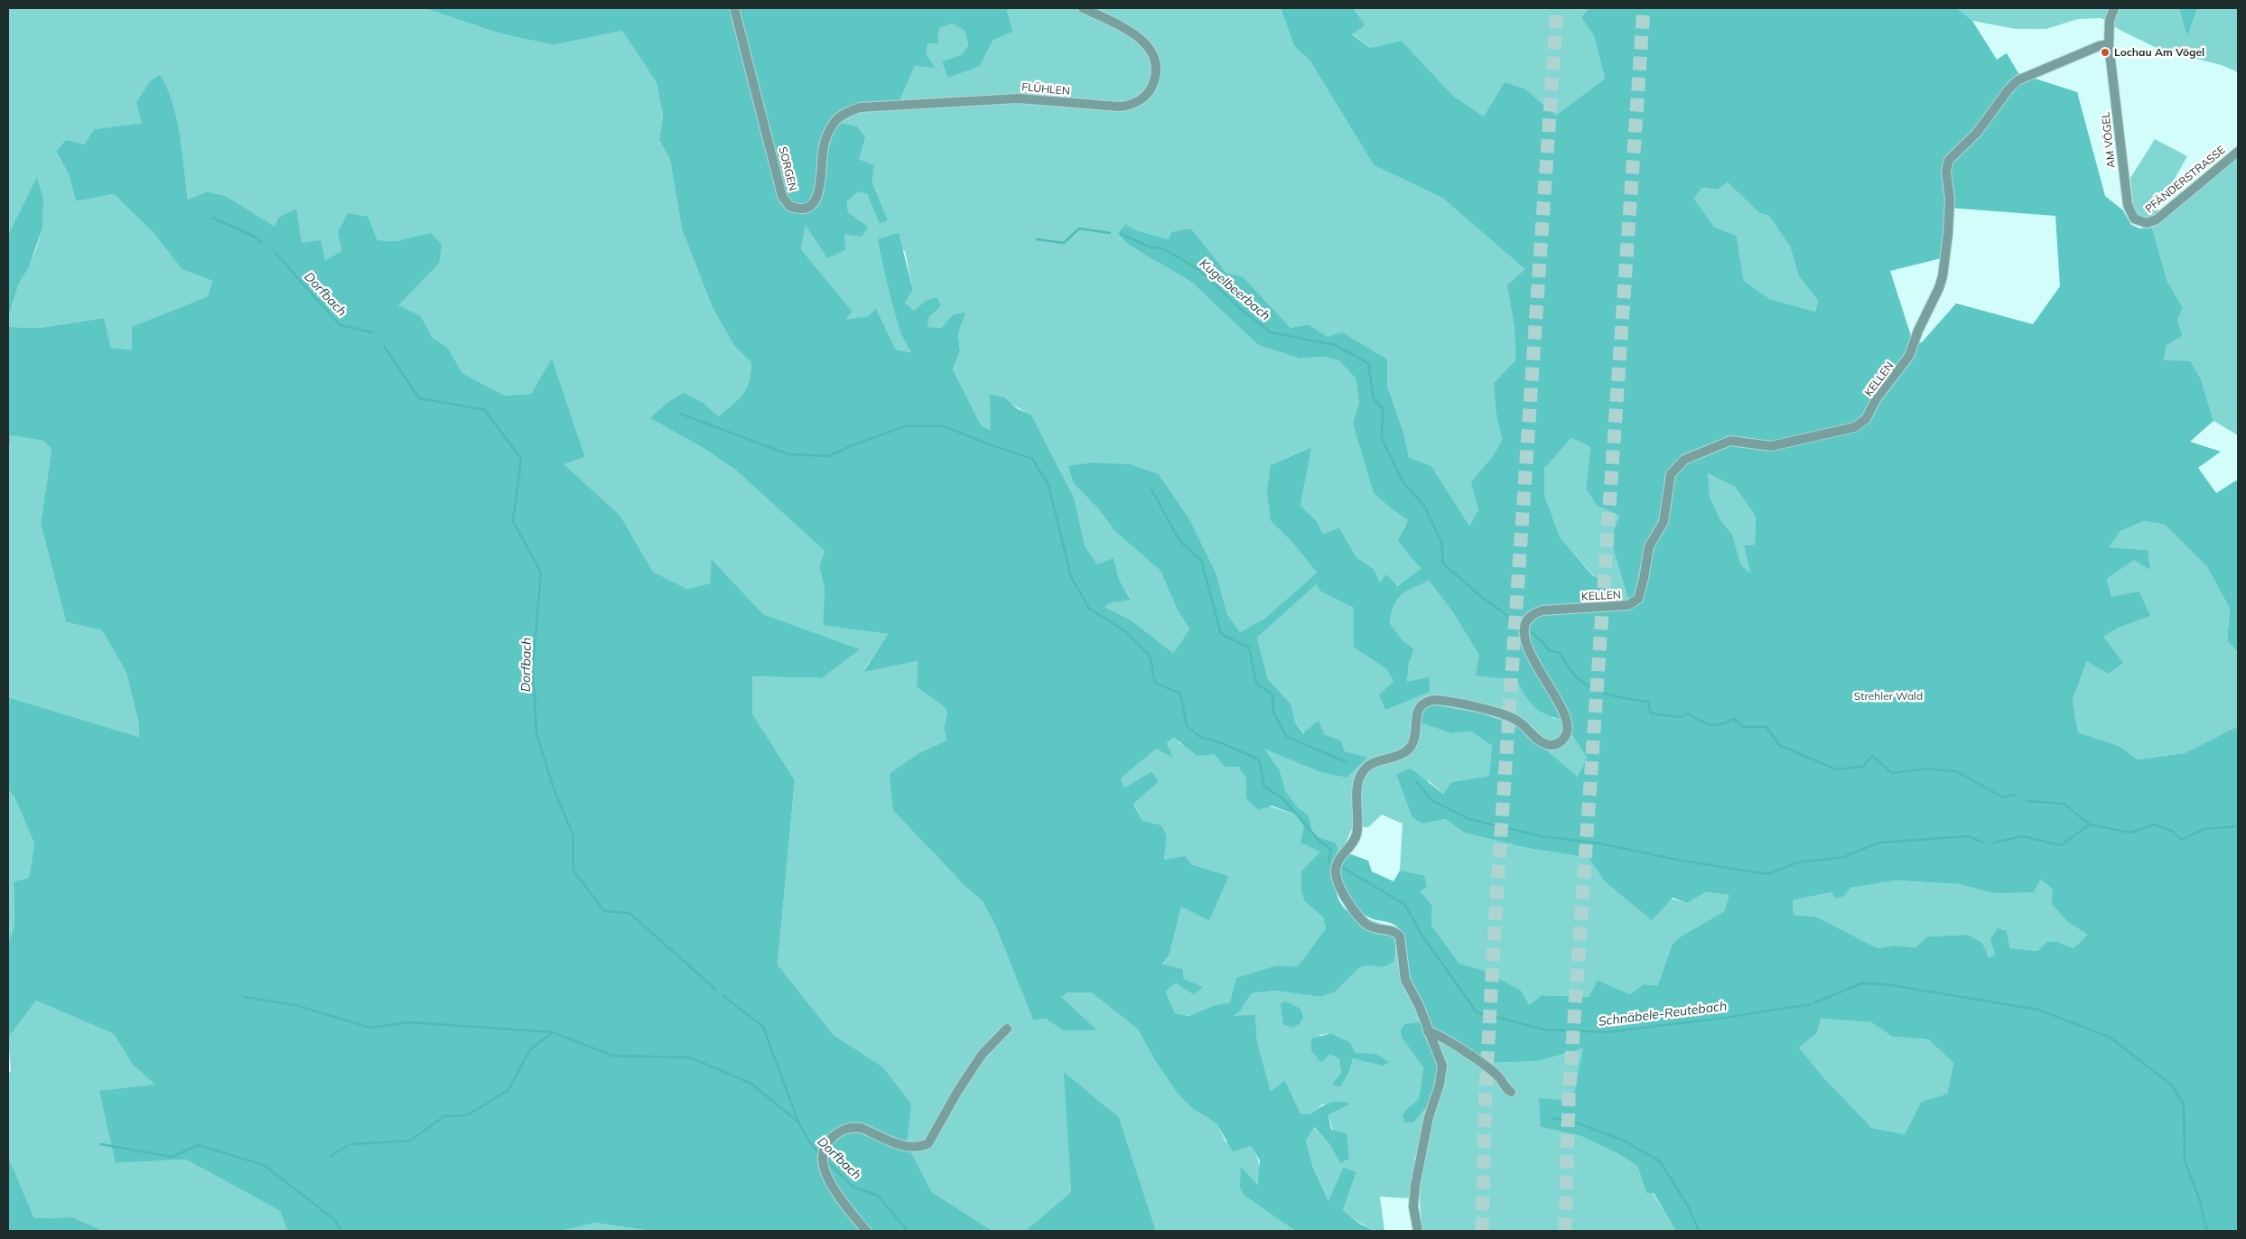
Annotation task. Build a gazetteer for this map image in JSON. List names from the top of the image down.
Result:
{
  "streets": {
    "street": [
      "FLÜHLEN",
      "AM VÖGEL",
      "SORGEN",
      "PFÄNDERSTRASSE",
      "KELLEN"
    ]
  },
  "crossings": [
    ["FLÜHLEN", "SORGEN"],
    ["AM VÖGEL", "PFÄNDERSTRASSE"],
    ["AM VÖGEL", "KELLEN"]
  ],
  "water": ["Kugelbeerbach", "Dorfbach", "Schnäbele-Reutebach"],
  "parks": ["Strehler Wald"],
  "places": ["Lochau Am Vögel"]
}
